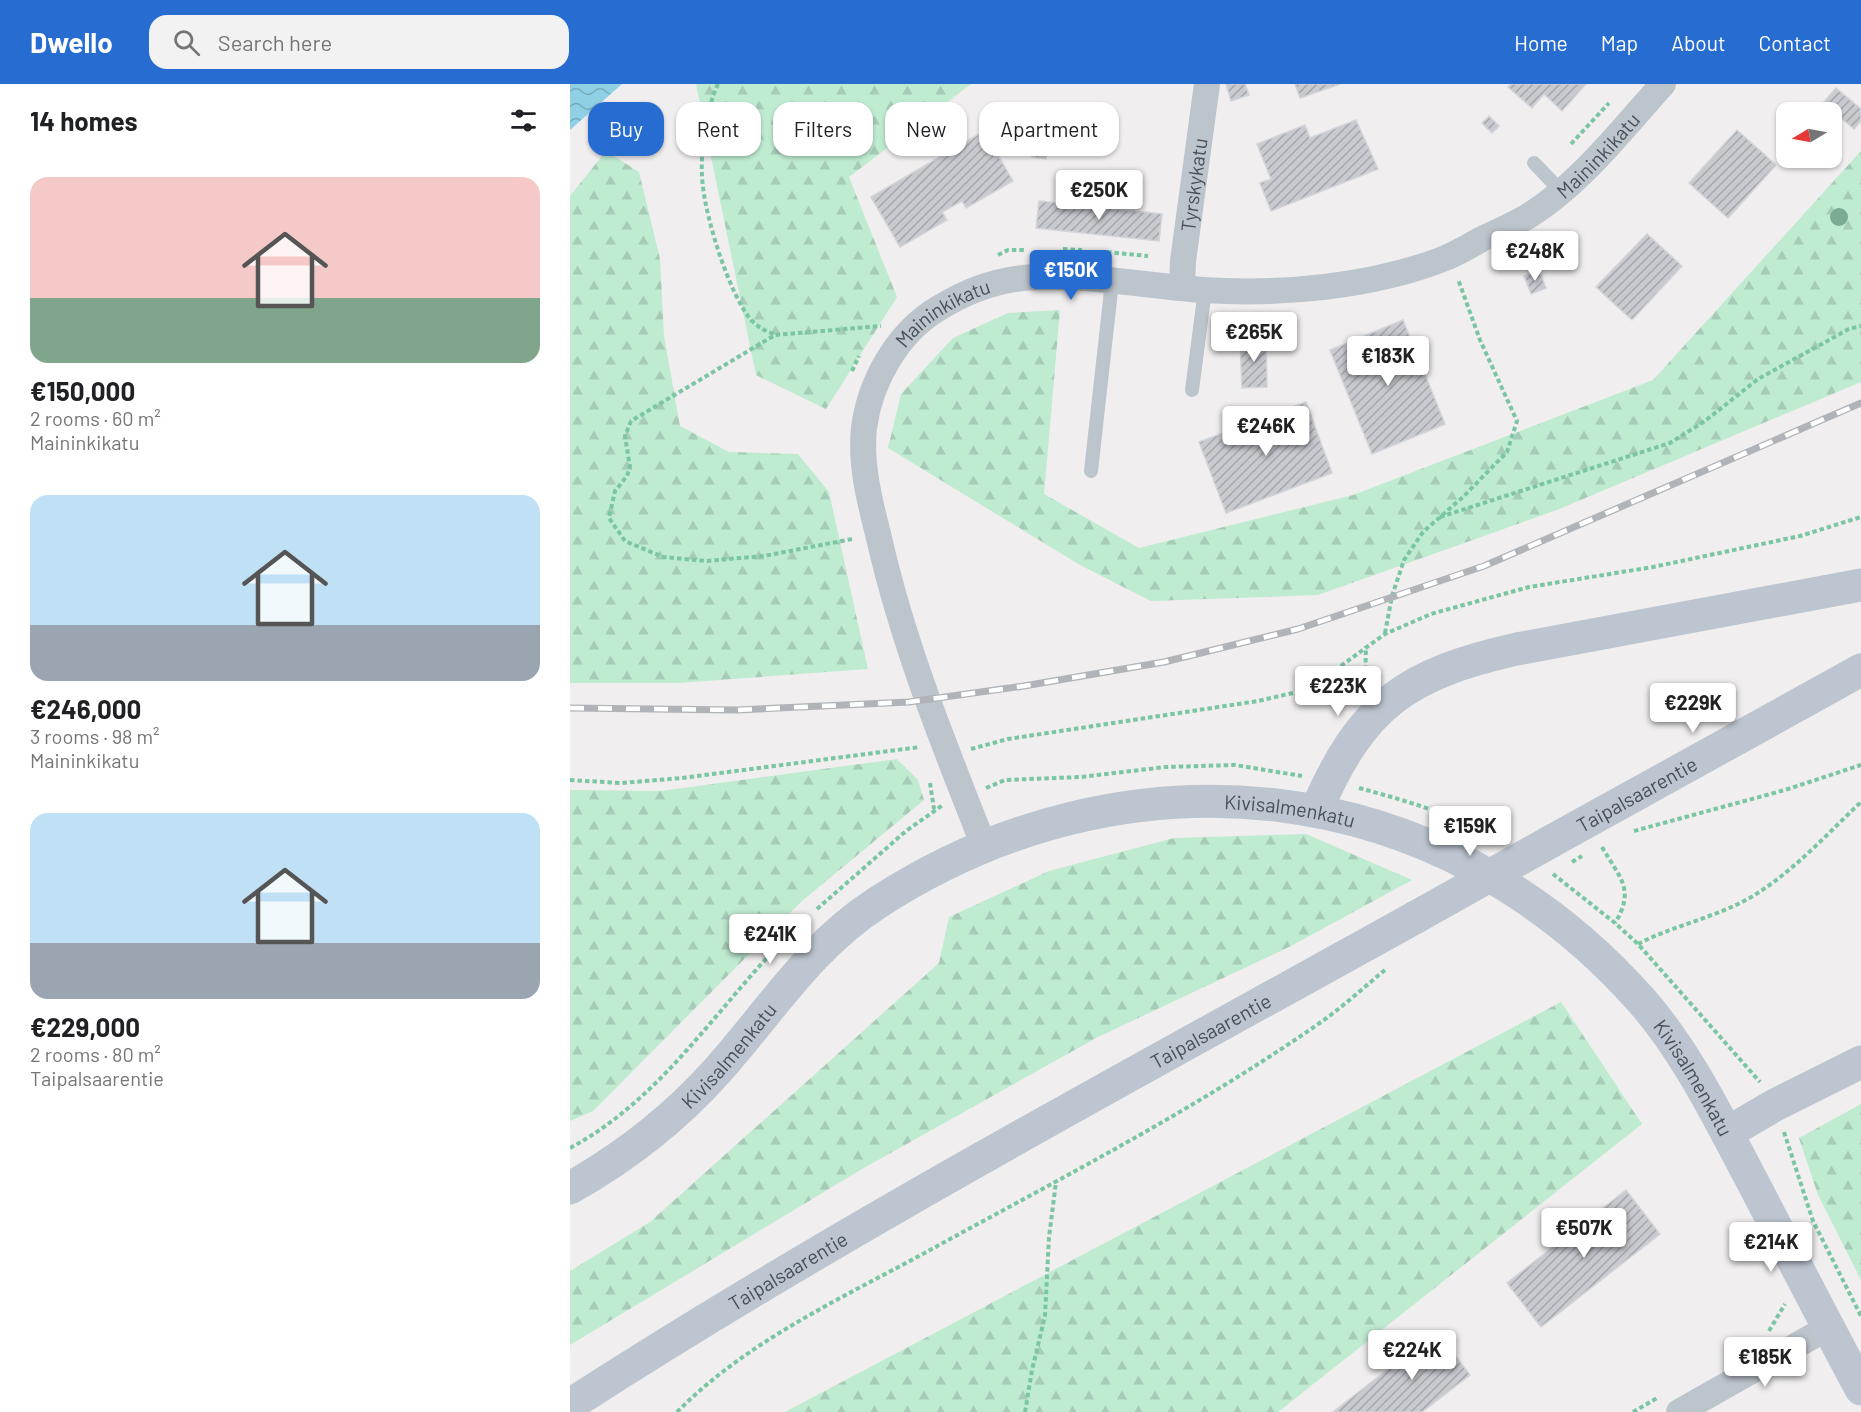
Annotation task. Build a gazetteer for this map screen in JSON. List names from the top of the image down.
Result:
{
  "streets": {
    "main road": ["Taipalsaarentie", "Kivisalmenkatu"],
    "street": ["Maininkikatu", "Tyrskykatu"]
  },
  "crossings": [
    ["Maininkikatu", "Tyrskykatu"],
    ["Maininkikatu", "Kivisalmenkatu"]
  ],
  "north": "left",
  "page": {
    "header": "Dwello",
    "search": "Search here",
    "nav": [
      "Home",
      "Map",
      "About",
      "Contact"
    ],
    "heading": "14 homes",
    "chip": [
      "Buy",
      "Rent",
      "Filters",
      "New",
      "Apartment"
    ],
    "list": [
      {
        "name": "€150,000",
        "note": "2 rooms · 60 m² · Maininkikatu"
      },
      {
        "name": "€246,000",
        "note": "3 rooms · 98 m² · Maininkikatu"
      },
      {
        "name": "€229,000",
        "note": "2 rooms · 80 m² · Taipalsaarentie"
      }
    ],
    "price": [
      "€250K",
      "€248K",
      "€150K",
      "€265K",
      "€183K",
      "€246K",
      "€223K",
      "€229K",
      "€159K",
      "€241K",
      "€507K",
      "€214K",
      "€224K",
      "€185K"
    ]
  }
}
